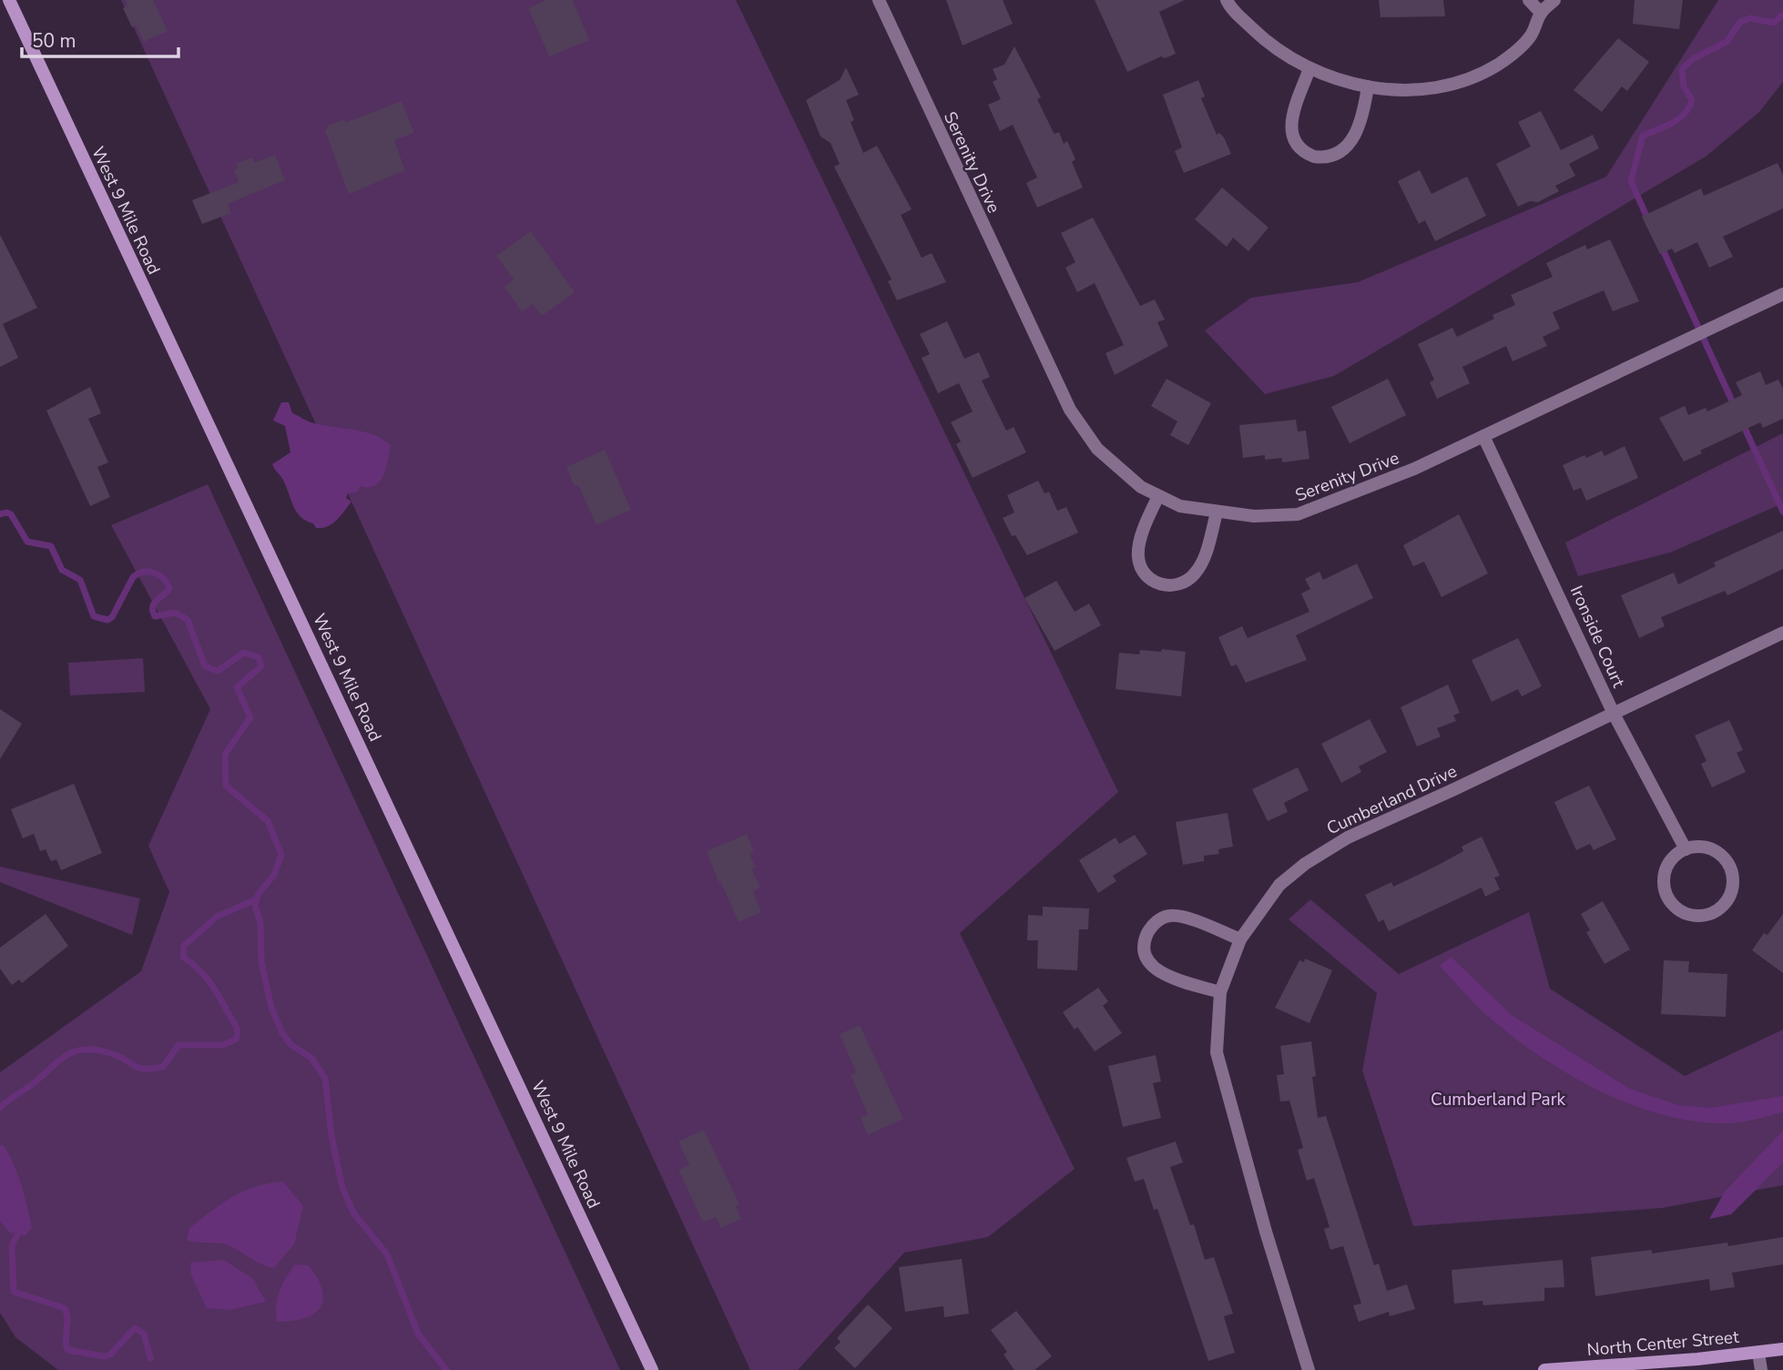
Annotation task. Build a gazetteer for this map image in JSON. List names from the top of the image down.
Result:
{
  "streets": {
    "street": [
      "Serenity Drive",
      "West 9 Mile Road",
      "Ironside Court",
      "Cumberland Drive",
      "North Center Street"
    ]
  },
  "crossings": [
    ["Serenity Drive", "Ironside Court"],
    ["Ironside Court", "Cumberland Drive"]
  ],
  "parks": ["Cumberland Park"],
  "scale_bar": "50 m"
}
